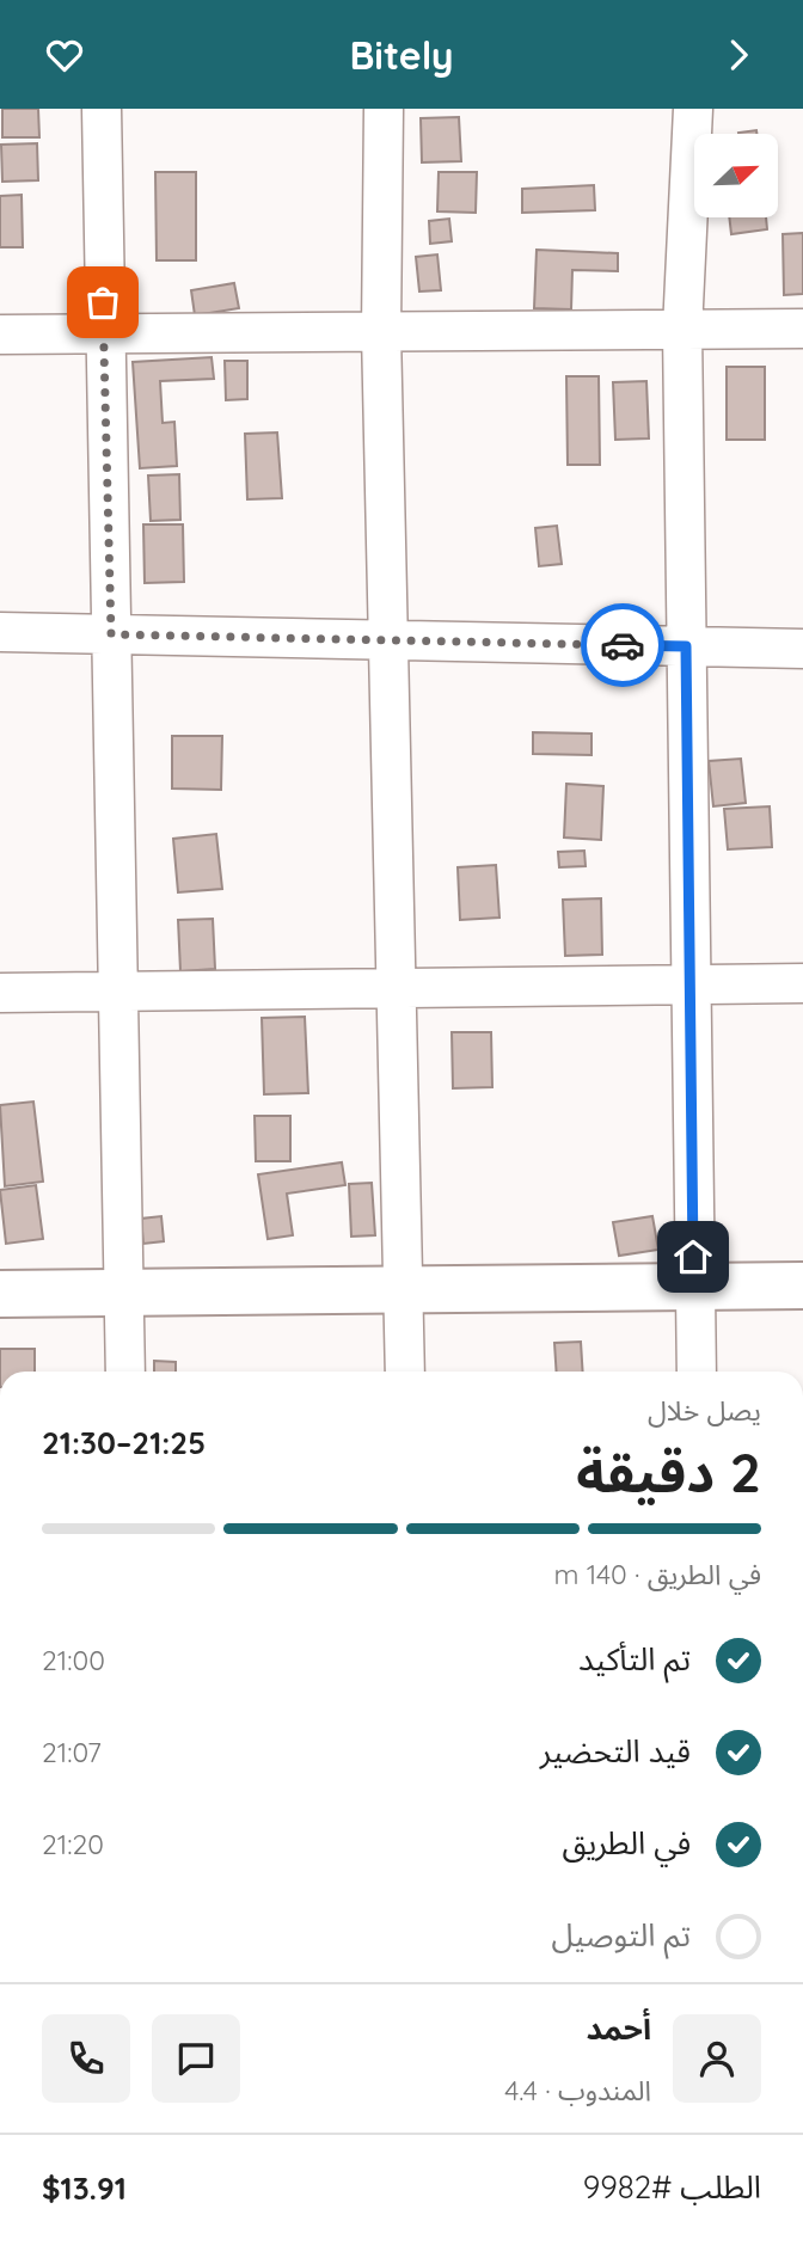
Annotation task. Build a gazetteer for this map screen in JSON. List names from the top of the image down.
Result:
{
  "north": "top right",
  "page": {
    "header": "Bitely",
    "heading": ["2 دقيقة", "يصل خلال", "21:25–21:30"],
    "panel": [
      "أحمد",
      "المندوب · 4.4",
      "الطلب #9982",
      "$13.91"
    ],
    "bar": "في الطريق · 140 m",
    "list": [
      ["تم التأكيد", "21:00"],
      ["قيد التحضير", "21:07"],
      ["في الطريق", "21:20"],
      "تم التوصيل"
    ]
  }
}
